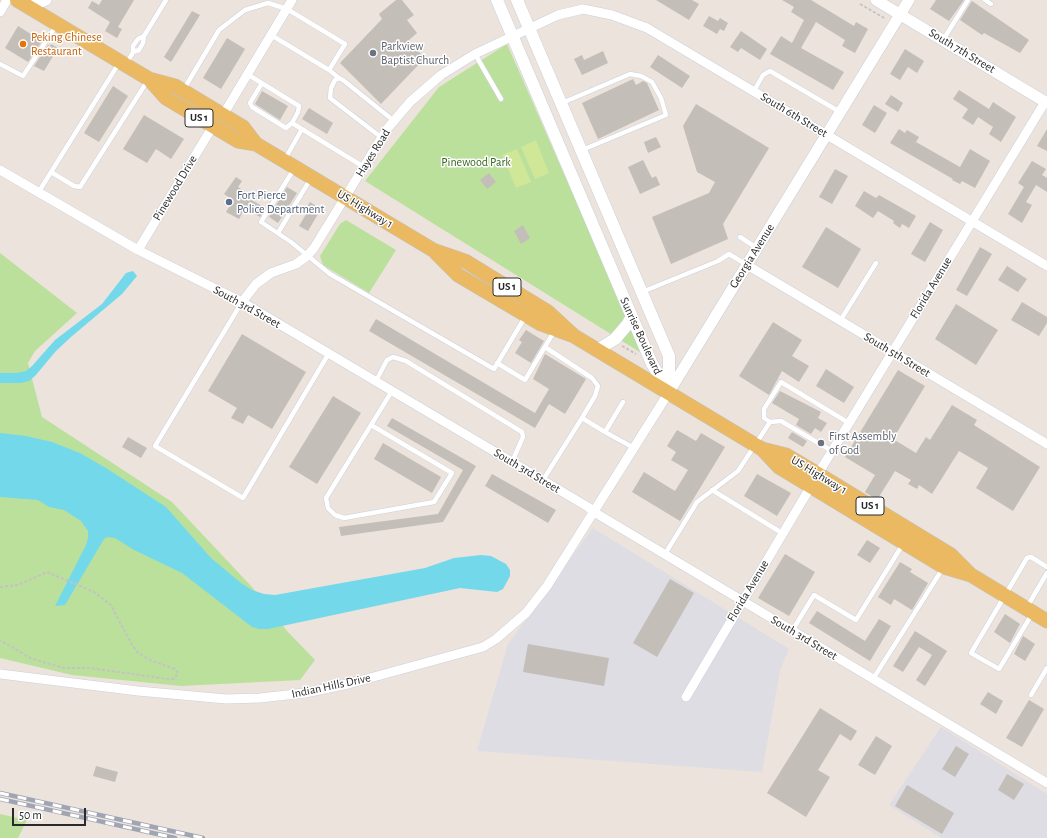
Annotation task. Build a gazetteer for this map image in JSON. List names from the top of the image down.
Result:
{
  "streets": {
    "main road": ["US 1", "US Highway 1", "Sunrise Boulevard"],
    "street": [
      "South 7th Street",
      "South 6th Street",
      "Hayes Road",
      "Pinewood Drive",
      "Georgia Avenue",
      "Florida Avenue",
      "South 3rd Street",
      "South 5th Street",
      "Indian Hills Drive"
    ]
  },
  "crossings": [
    ["South 7th Street", "Georgia Avenue"],
    ["South 7th Street", "Florida Avenue"],
    ["South 6th Street", "Hayes Road"],
    ["South 6th Street", "Georgia Avenue"],
    ["South 6th Street", "Florida Avenue"],
    ["South 6th Street", "Sunrise Boulevard"],
    ["Hayes Road", "US Highway 1"],
    ["Hayes Road", "South 3rd Street"],
    ["Hayes Road", "Sunrise Boulevard"],
    ["Pinewood Drive", "US Highway 1"],
    ["Pinewood Drive", "South 3rd Street"],
    ["US Highway 1", "Georgia Avenue"],
    ["US Highway 1", "Florida Avenue"],
    ["US Highway 1", "Sunrise Boulevard"],
    ["Georgia Avenue", "South 3rd Street"],
    ["Georgia Avenue", "Sunrise Boulevard"],
    ["Georgia Avenue", "South 5th Street"],
    ["Georgia Avenue", "Indian Hills Drive"],
    ["Florida Avenue", "South 3rd Street"],
    ["Florida Avenue", "South 5th Street"],
    ["South 3rd Street", "Indian Hills Drive"]
  ],
  "parks": ["Pinewood Park"],
  "places": [
    "Peking Chinese Restaurant",
    "Parkview Baptist Church",
    "Fort Pierce Police Department",
    "First Assembly of God"
  ],
  "scale_bar": "50 m"
}
